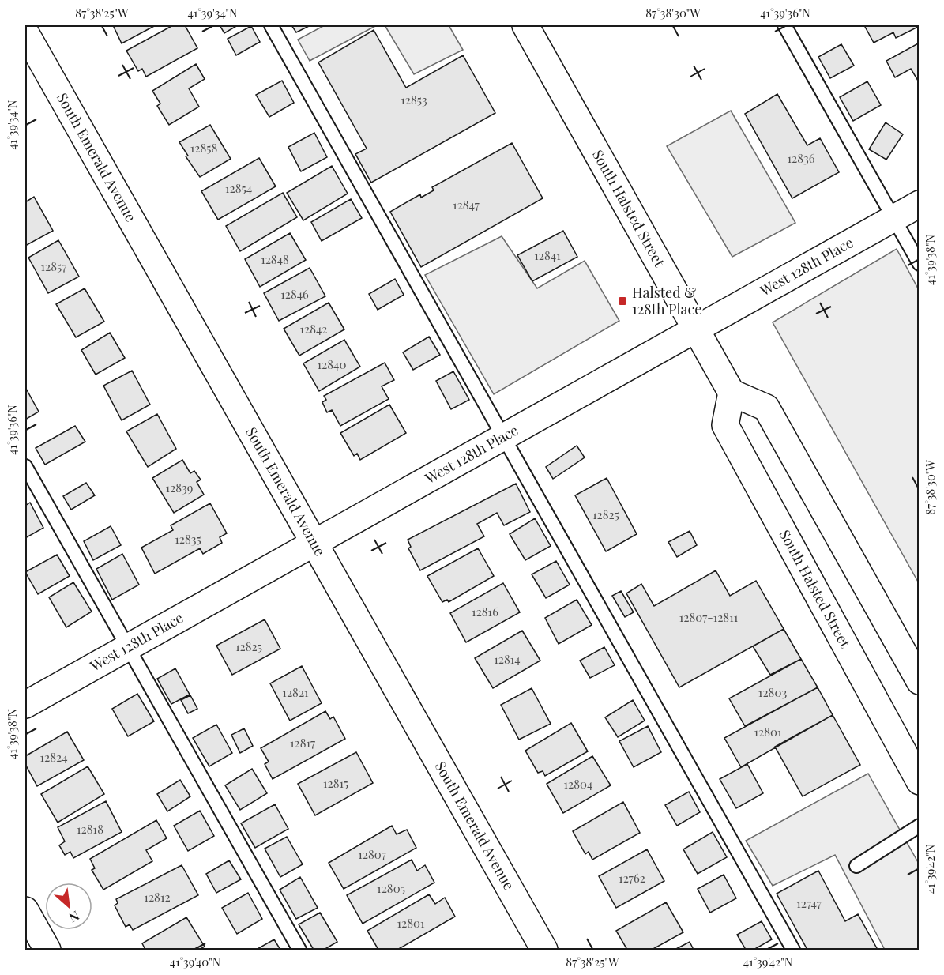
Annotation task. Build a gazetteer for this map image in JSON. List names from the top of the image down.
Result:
{
  "streets": {
    "street": ["South Emerald Avenue", "South Halsted Street", "West 128th Place"]
  },
  "crossings": [
    ["South Emerald Avenue", "West 128th Place"],
    ["South Halsted Street", "West 128th Place"]
  ],
  "places": {
    "transit": ["Halsted & 128th Place"]
  },
  "house_numbers": [
    "12853",
    "12858",
    "12836",
    "12854",
    "12847",
    "12841",
    "12848",
    "12857",
    "12846",
    "12842",
    "12840",
    "12839",
    "12825",
    "12835",
    "12816",
    "12807-12811",
    "12825",
    "12814",
    "12821",
    "12803",
    "12801",
    "12817",
    "12824",
    "12815",
    "12804",
    "12818",
    "12807",
    "12762",
    "12805",
    "12812",
    "12747",
    "12801"
  ],
  "north": "bottom right",
  "coordinates": [
    "87°38'25\"W",
    "41°39'34\"N",
    "87°38'30\"W",
    "41°39'36\"N",
    "41°39'38\"N",
    "41°39'42\"N",
    "41°39'40\"N"
  ]
}
